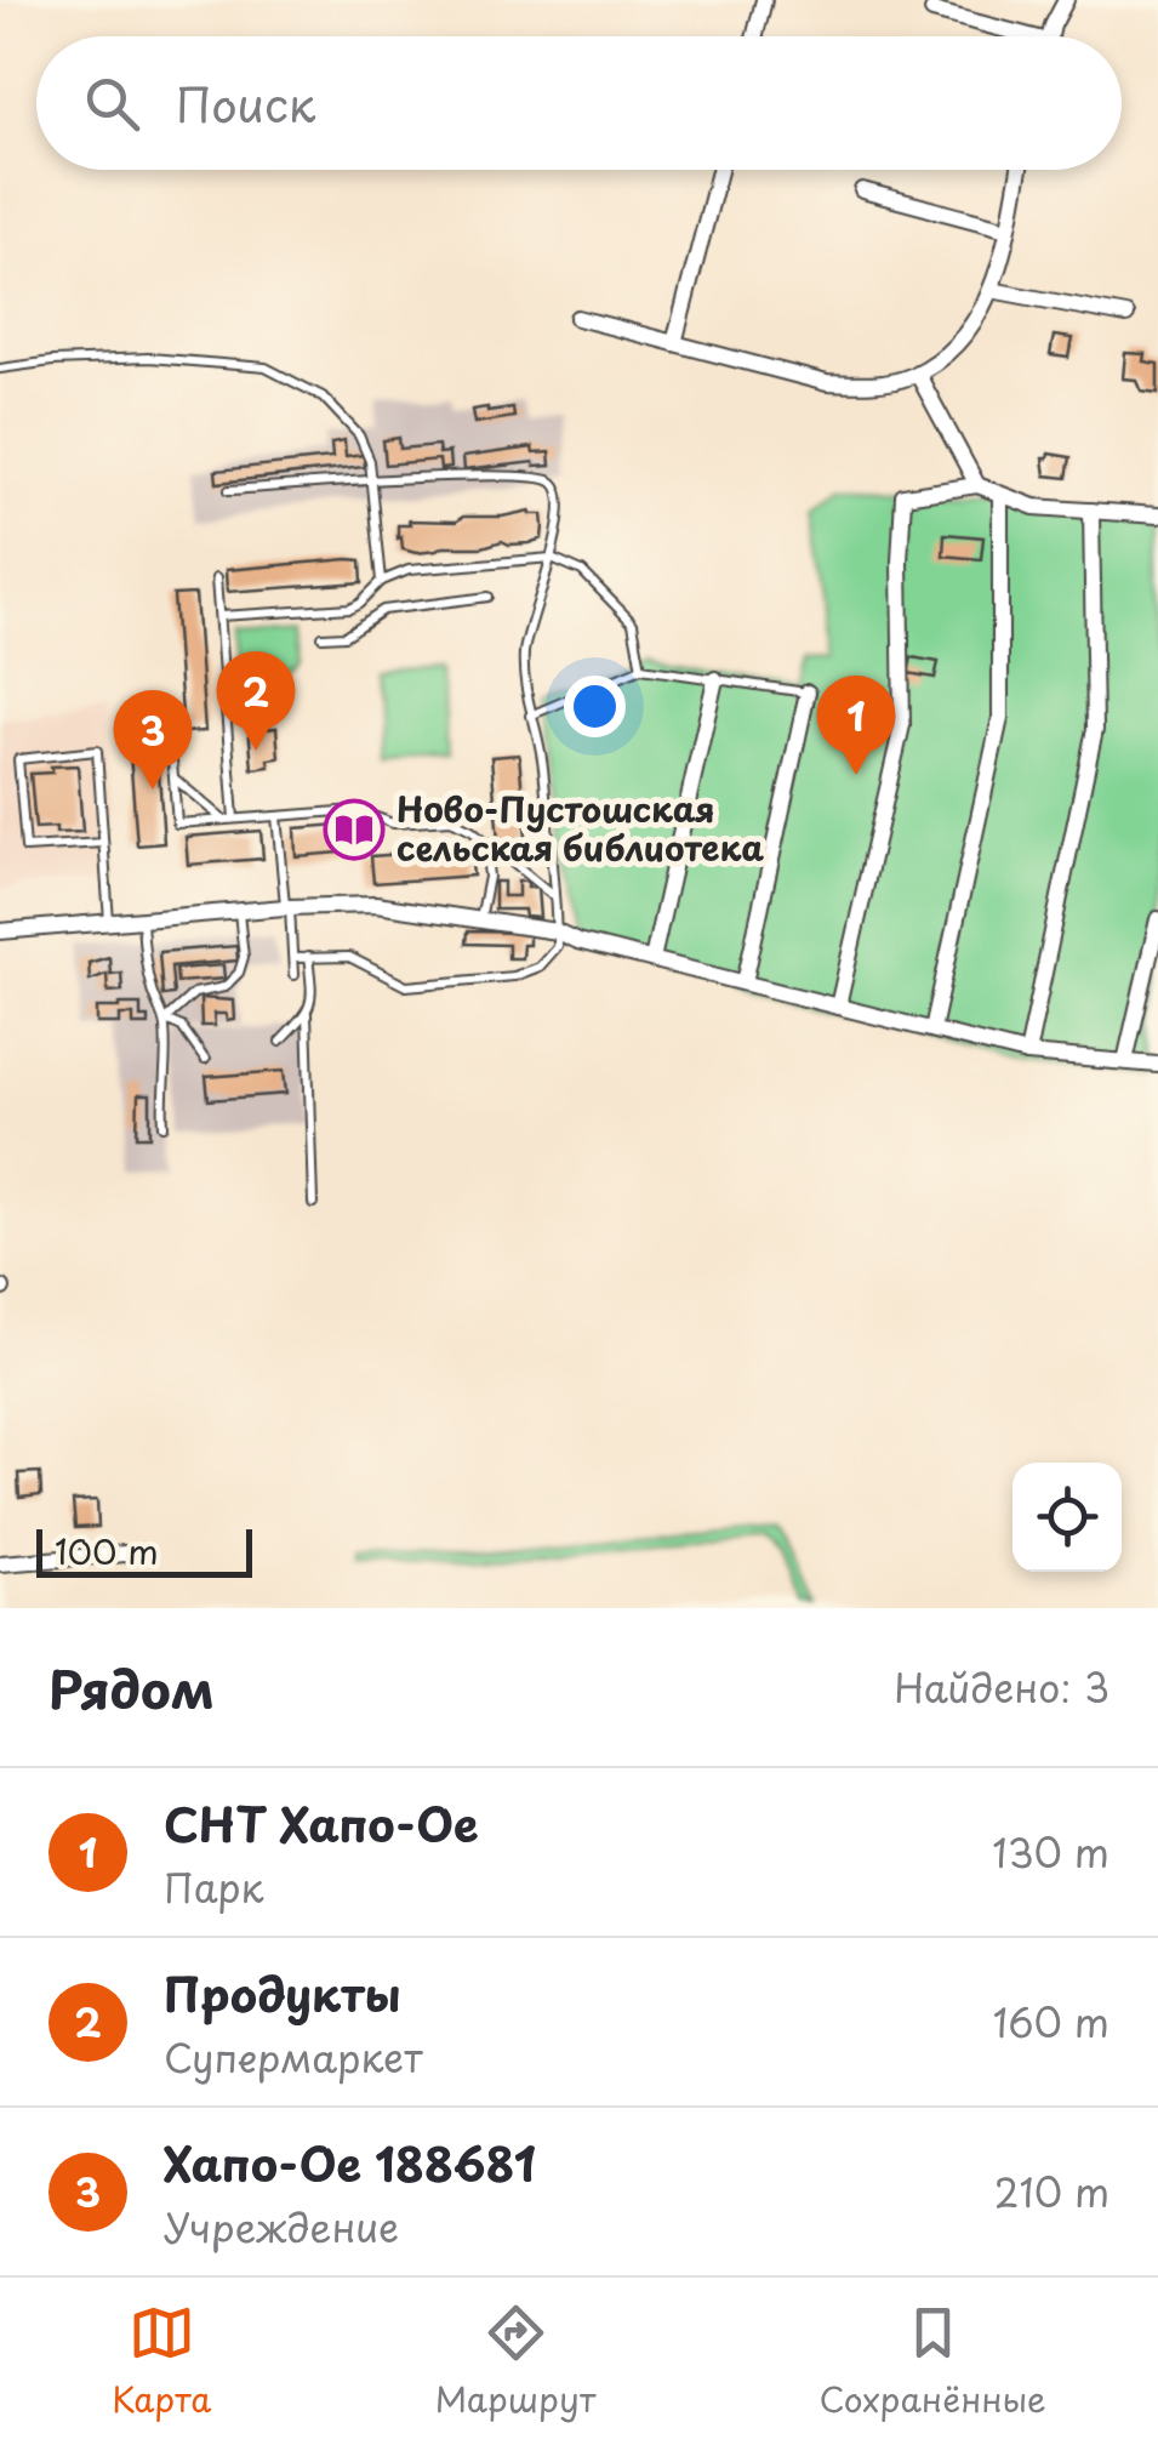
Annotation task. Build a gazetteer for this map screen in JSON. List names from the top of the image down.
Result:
{
  "places": {
    "library": ["Ново-Пустошская сельская библиотека"]
  },
  "scale_bar": "100 m",
  "page": {
    "search": "Поиск",
    "pins": ["2", "1", "3"],
    "scale": "100 m",
    "heading": ["Рядом", "Найдено: 3"],
    "list": [
      {
        "mark": "1",
        "name": "СНТ Хапо-Ое",
        "note": "Парк",
        "value": "130 m"
      },
      {
        "mark": "2",
        "name": "Продукты",
        "note": "Супермаркет",
        "value": "160 m"
      },
      {
        "mark": "3",
        "name": "Хапо-Ое 188681",
        "note": "Учреждение",
        "value": "210 m"
      }
    ],
    "nav": ["Карта", "Маршрут", "Сохранённые"]
  }
}
